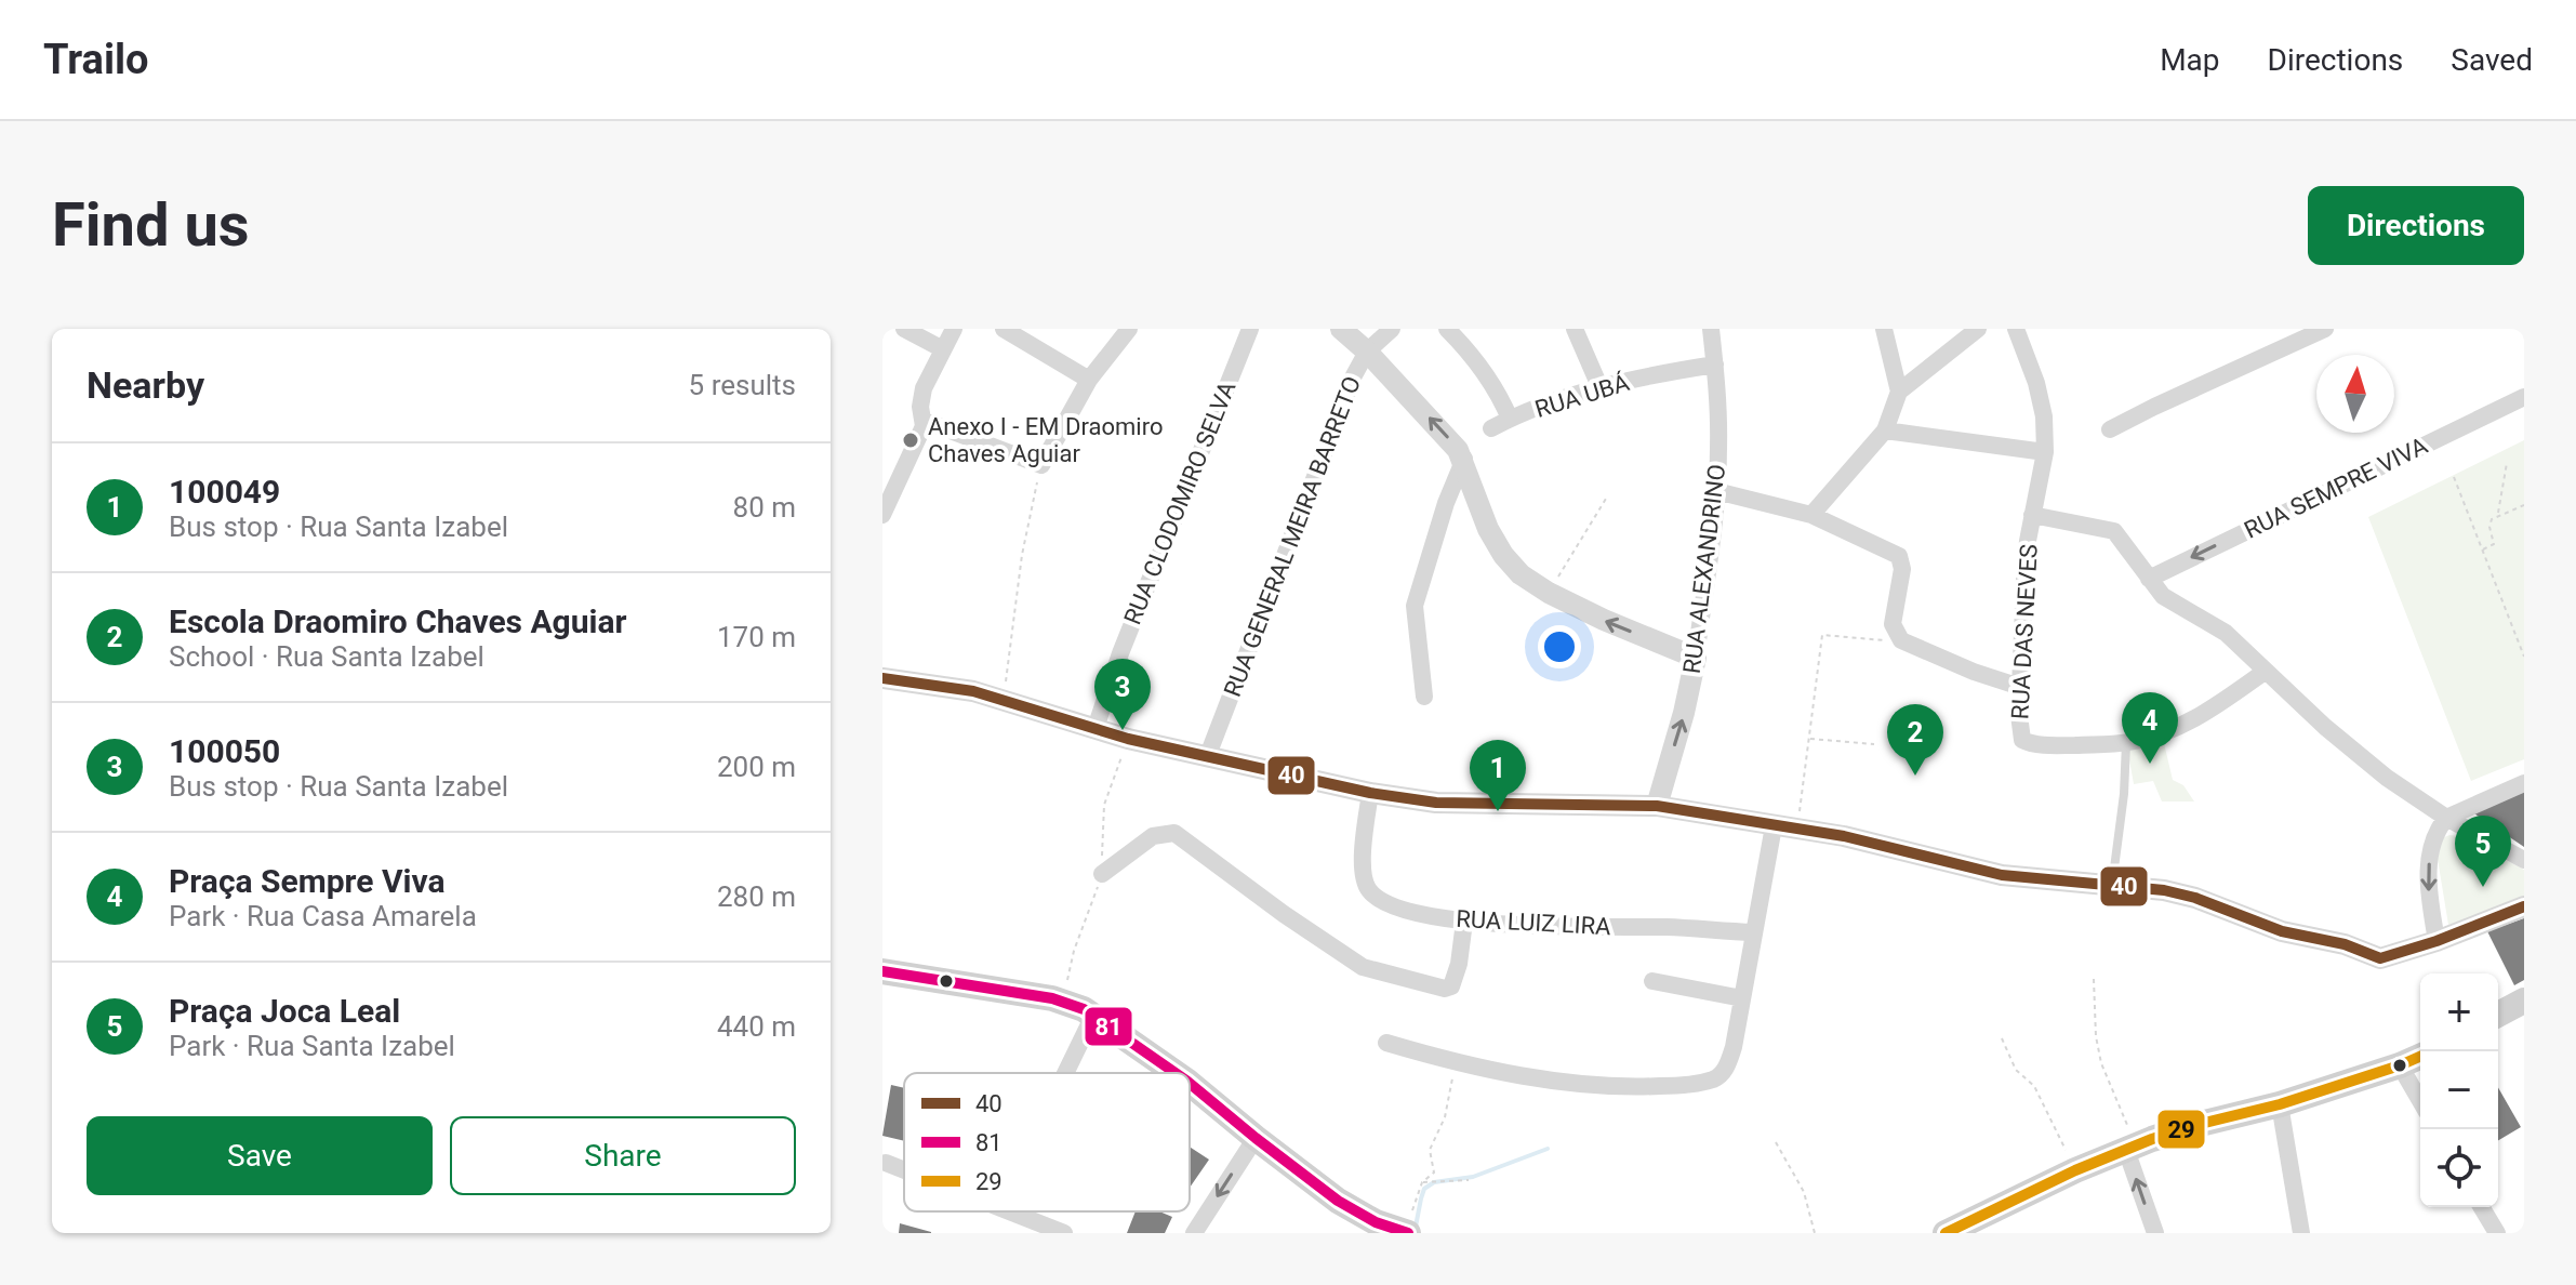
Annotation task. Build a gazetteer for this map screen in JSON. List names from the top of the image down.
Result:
{
  "streets": {
    "street": [
      "RUA UBÁ",
      "RUA SEMPRE VIVA",
      "RUA CLODOMIRO SELVA",
      "RUA GENERAL MEIRA BARRETO",
      "RUA ALEXANDRINO",
      "RUA DAS NEVES",
      "RUA LUIZ LIRA"
    ]
  },
  "crossings": [
    ["RUA UBÁ", "RUA ALEXANDRINO"],
    ["RUA SEMPRE VIVA", "RUA DAS NEVES"]
  ],
  "places": ["Anexo I - EM Draomiro Chaves Aguiar"],
  "lines": ["transit line 40", "transit line 81", "transit line 29"],
  "legend": ["40", "81", "29"],
  "north": "top",
  "page": {
    "header": "Trailo",
    "nav": ["Map", "Directions", "Saved"],
    "buttons": [
      "Directions",
      ["Save", "Share"]
    ],
    "title": "Find us",
    "heading": ["Nearby", "5 results"],
    "list": [
      {
        "mark": "1",
        "name": "100049",
        "note": "Bus stop · Rua Santa Izabel",
        "value": "80 m"
      },
      {
        "mark": "2",
        "name": "Escola Draomiro Chaves Aguiar",
        "note": "School · Rua Santa Izabel",
        "value": "170 m"
      },
      {
        "mark": "3",
        "name": "100050",
        "note": "Bus stop · Rua Santa Izabel",
        "value": "200 m"
      },
      {
        "mark": "4",
        "name": "Praça Sempre Viva",
        "note": "Park · Rua Casa Amarela",
        "value": "280 m"
      },
      {
        "mark": "5",
        "name": "Praça Joca Leal",
        "note": "Park · Rua Santa Izabel",
        "value": "440 m"
      }
    ],
    "pins": [
      "3",
      "4",
      "2",
      "1",
      "5"
    ],
    "map_buttons": ["+", "−"]
  }
}
